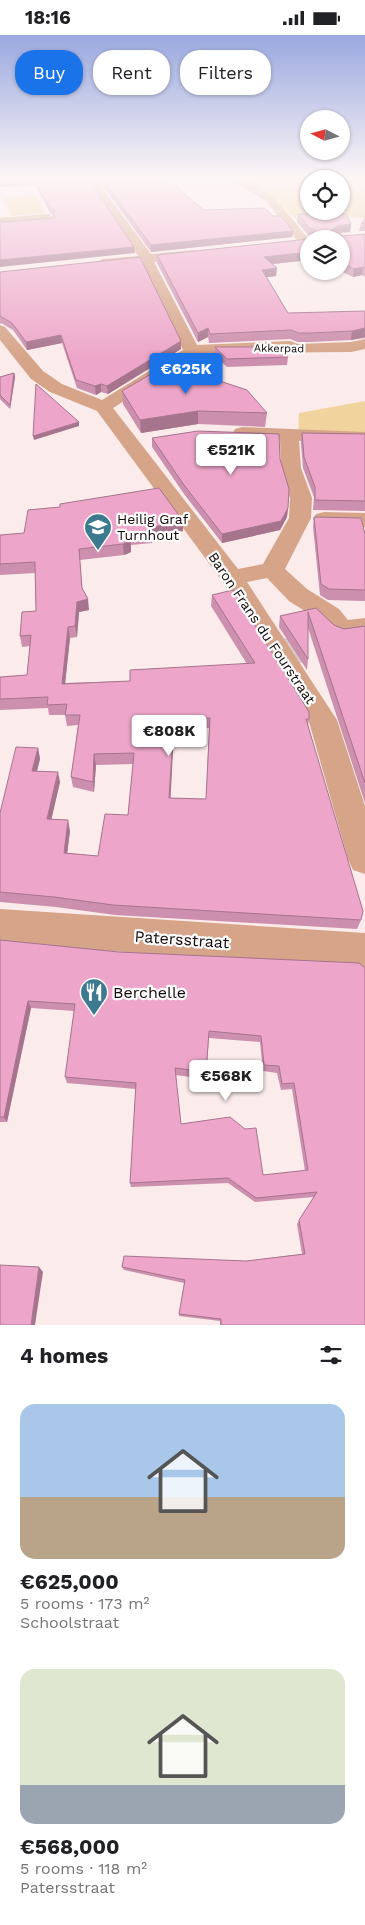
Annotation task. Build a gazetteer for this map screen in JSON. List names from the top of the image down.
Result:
{
  "streets": {
    "street": ["Akkerpad", "Baron Frans du Fourstraat", "Patersstraat"]
  },
  "places": {
    "school or university": ["Heilig Graf Turnhout"],
    "restaurant": ["Berchelle"]
  },
  "north": "left",
  "page": {
    "status": "18:16",
    "chip": ["Buy", "Rent", "Filters"],
    "price": [
      "€625K",
      "€521K",
      "€808K",
      "€568K"
    ],
    "heading": "4 homes",
    "list": [
      {
        "name": "€625,000",
        "note": "5 rooms · 173 m² · Schoolstraat"
      },
      {
        "name": "€568,000",
        "note": "5 rooms · 118 m² · Patersstraat"
      }
    ]
  }
}
